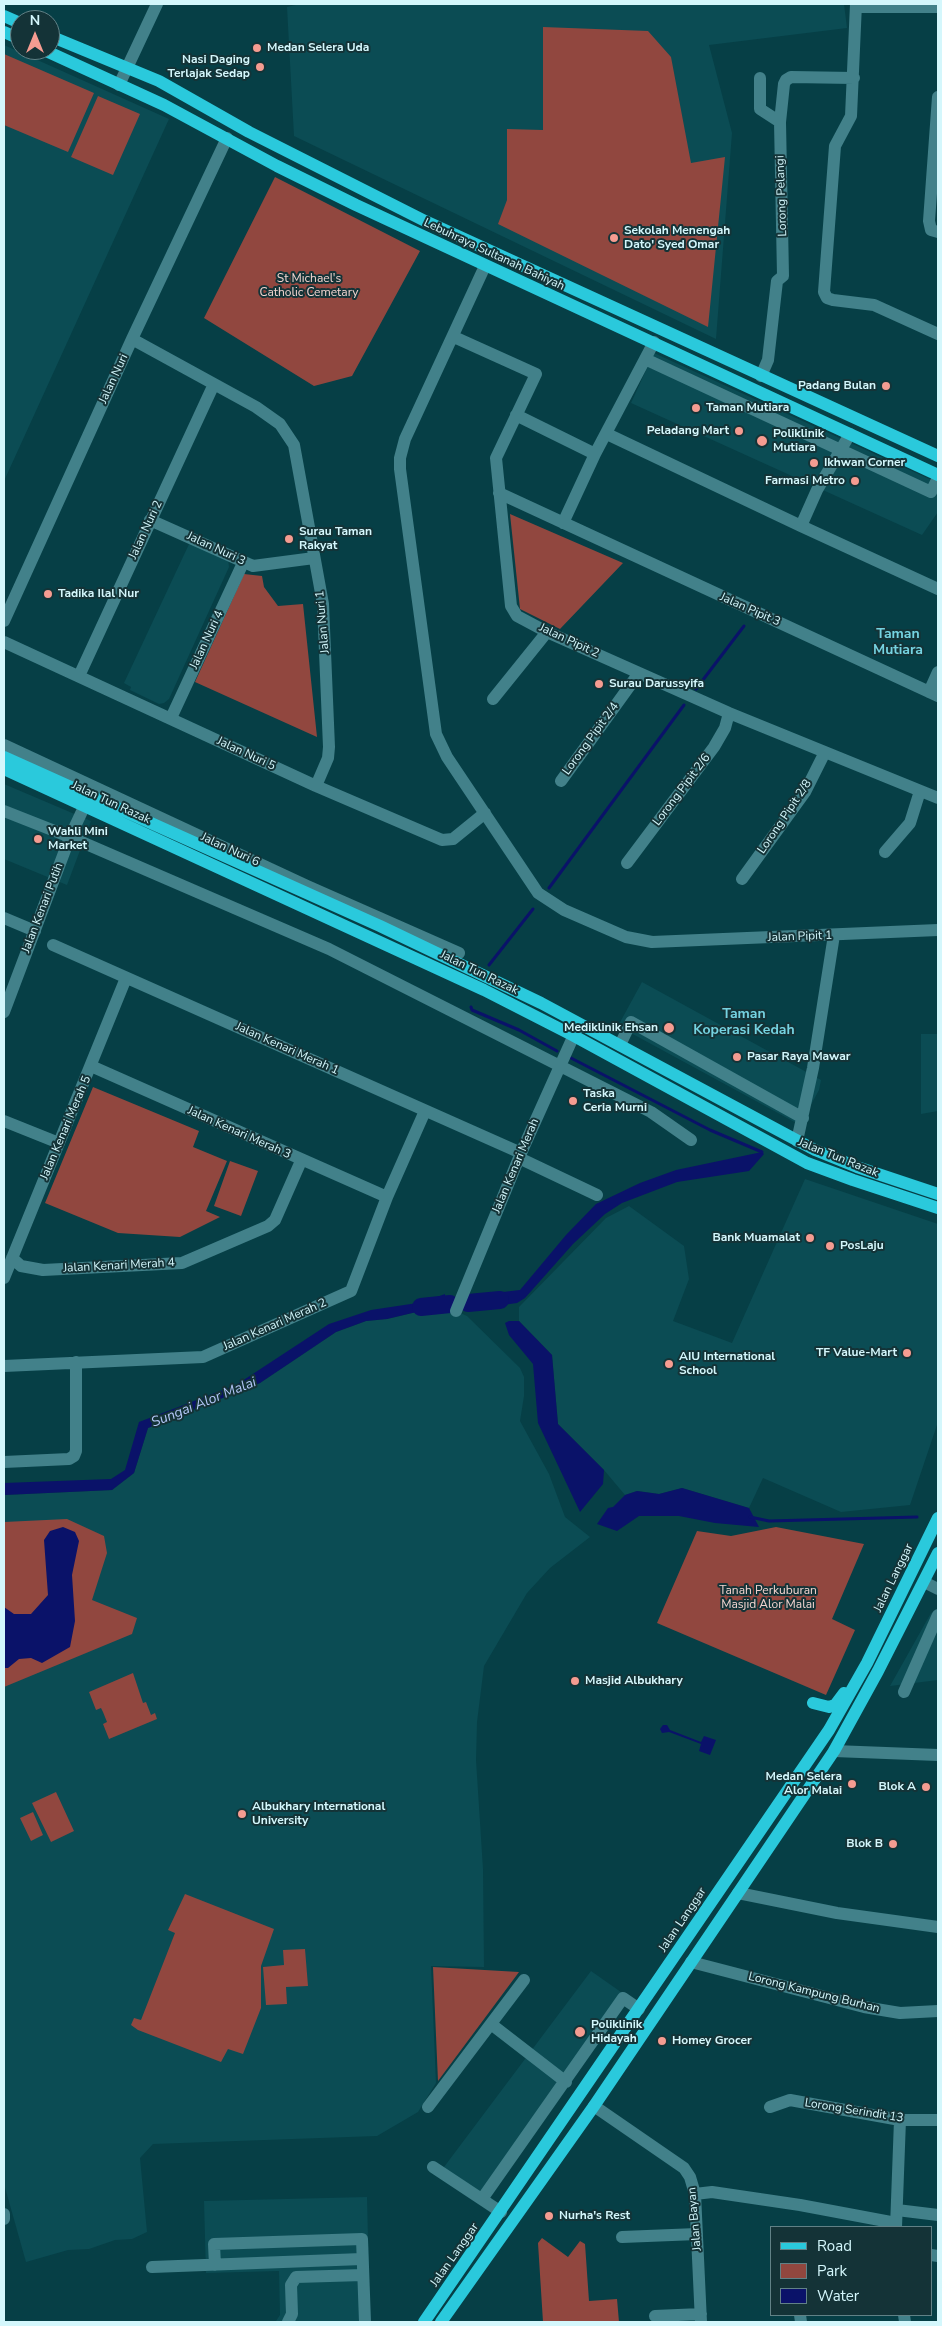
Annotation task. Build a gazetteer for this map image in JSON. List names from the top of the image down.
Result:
{
  "streets": {
    "main road": ["Lebuhraya Sultanah Bahiyah", "Jalan Tun Razak", "Jalan Langgar"],
    "street": [
      "Lorong Pelangi",
      "Jalan Nuri",
      "Jalan Nuri 2",
      "Jalan Nuri 3",
      "Jalan Pipit 3",
      "Jalan Nuri 1",
      "Jalan Nuri 4",
      "Jalan Pipit 2",
      "Lorong Pipit 2/4",
      "Jalan Nuri 5",
      "Lorong Pipit 2/6",
      "Lorong Pipit 2/8",
      "Jalan Nuri 6",
      "Jalan Kenari Putih",
      "Jalan Pipit 1",
      "Jalan Kenari Merah 1",
      "Jalan Kenari Merah 5",
      "Jalan Kenari Merah 3",
      "Jalan Kenari Merah",
      "Jalan Kenari Merah 4",
      "Jalan Kenari Merah 2",
      "Lorong Kampung Burhan",
      "Lorong Serindit 13",
      "Jalan Bayan"
    ]
  },
  "crossings": [
    ["Lorong Pelangi", "Lebuhraya Sultanah Bahiyah"],
    ["Lebuhraya Sultanah Bahiyah", "Jalan Nuri"],
    ["Lebuhraya Sultanah Bahiyah", "Jalan Pipit 1"],
    ["Jalan Nuri", "Jalan Nuri 1"],
    ["Jalan Nuri 2", "Jalan Nuri 3"],
    ["Jalan Nuri 2", "Jalan Nuri 1"],
    ["Jalan Nuri 2", "Jalan Nuri 5"],
    ["Jalan Nuri 3", "Jalan Nuri 1"],
    ["Jalan Nuri 3", "Jalan Nuri 4"],
    ["Jalan Pipit 3", "Jalan Pipit 2"],
    ["Jalan Nuri 1", "Jalan Nuri 5"],
    ["Jalan Nuri 4", "Jalan Nuri 5"],
    ["Jalan Pipit 2", "Lorong Pipit 2/4"],
    ["Jalan Pipit 2", "Lorong Pipit 2/6"],
    ["Jalan Pipit 2", "Lorong Pipit 2/8"],
    ["Jalan Pipit 2", "Jalan Pipit 1"],
    ["Jalan Nuri 5", "Jalan Pipit 1"],
    ["Jalan Tun Razak", "Jalan Nuri 6"],
    ["Jalan Tun Razak", "Jalan Kenari Putih"],
    ["Jalan Tun Razak", "Jalan Kenari Merah"],
    ["Jalan Kenari Merah 1", "Jalan Kenari Merah 5"],
    ["Jalan Kenari Merah 1", "Jalan Kenari Merah"],
    ["Jalan Kenari Merah 1", "Jalan Kenari Merah 2"],
    ["Jalan Kenari Merah 5", "Jalan Kenari Merah 3"],
    ["Jalan Kenari Merah 5", "Jalan Kenari Merah 4"],
    ["Jalan Kenari Merah 3", "Jalan Kenari Merah 4"],
    ["Jalan Kenari Merah 3", "Jalan Kenari Merah 2"]
  ],
  "districts": ["Taman Mutiara", "Taman Koperasi Kedah"],
  "water": ["Sungai Alor Malai"],
  "parks": ["St Michael's Catholic Cemetary", "Tanah Perkuburan Masjid Alor Malai"],
  "places": [
    "Medan Selera Uda",
    "Nasi Daging Terlajak Sedap",
    "Sekolah Menengah Dato' Syed Omar",
    "Padang Bulan",
    "Taman Mutiara",
    "Peladang Mart",
    "Poliklinik Mutiara",
    "Ikhwan Corner",
    "Farmasi Metro",
    "Surau Taman Rakyat",
    "Tadika Ilal Nur",
    "Surau Darussyifa",
    "Wahli Mini Market",
    "Mediklinik Ehsan",
    "Pasar Raya Mawar",
    "Taska Ceria Murni",
    "Bank Muamalat",
    "PosLaju",
    "TF Value-Mart",
    "AIU International School",
    "Masjid Albukhary",
    "Medan Selera Alor Malai",
    "Blok A",
    "Albukhary International University",
    "Blok B",
    "Poliklinik Hidayah",
    "Homey Grocer",
    "Nurha's Rest"
  ],
  "legend": ["Road", "Park", "Water"],
  "north": "top"
}
